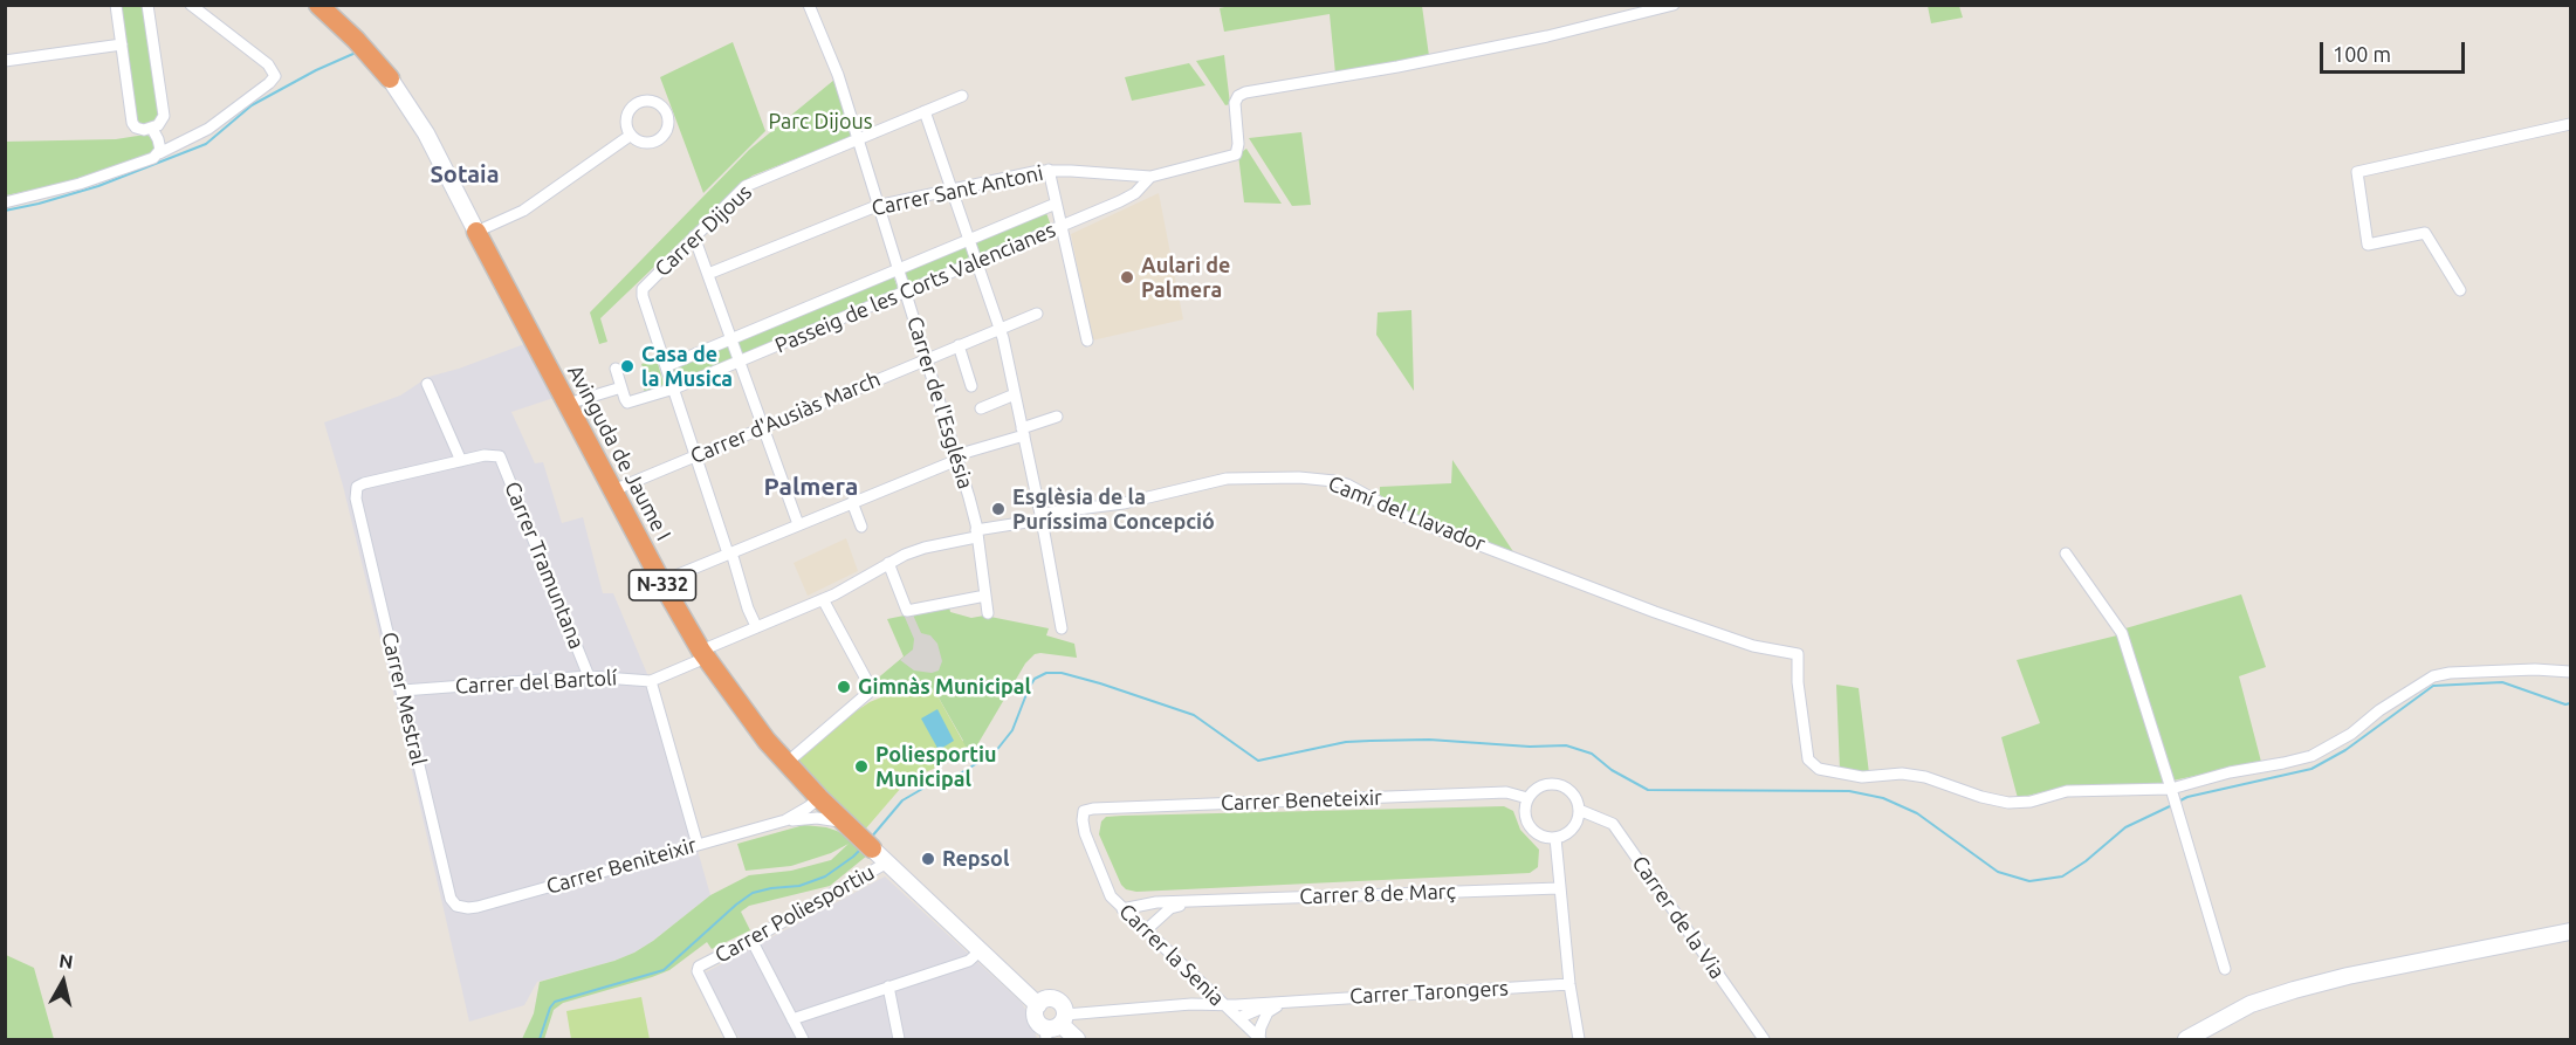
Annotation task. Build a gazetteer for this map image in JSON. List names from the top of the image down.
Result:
{
  "streets": {
    "highway": ["Avinguda de Jaume I", "N-332"],
    "street": [
      "Carrer Sant Antoni",
      "Carrer Dijous",
      "Passeig de les Corts Valencianes",
      "Carrer de l'Església",
      "Carrer d'Ausiàs March",
      "Camí del Llavador",
      "Carrer Tramuntana",
      "Carrer del Bartolí",
      "Carrer Mestral",
      "Carrer Beneteixir",
      "Carrer Beniteixir",
      "Carrer 8 de Març",
      "Carrer Poliesportiu",
      "Carrer de la Via",
      "Carrer la Senia",
      "Carrer Tarongers"
    ]
  },
  "crossings": [
    ["Carrer Sant Antoni", "Passeig de les Corts Valencianes"],
    ["Carrer Sant Antoni", "Carrer de l'Església"],
    ["Carrer Dijous", "Passeig de les Corts Valencianes"],
    ["Carrer Dijous", "Carrer de l'Església"],
    ["Passeig de les Corts Valencianes", "Carrer de l'Església"],
    ["Carrer de l'Església", "Carrer d'Ausiàs March"],
    ["Carrer de l'Església", "Camí del Llavador"],
    ["Carrer d'Ausiàs March", "Avinguda de Jaume I"],
    ["Avinguda de Jaume I", "Carrer del Bartolí"],
    ["Avinguda de Jaume I", "Carrer Beniteixir"],
    ["Camí del Llavador", "Carrer del Bartolí"],
    ["Carrer Tramuntana", "Carrer del Bartolí"],
    ["Carrer Tramuntana", "Carrer Mestral"],
    ["Carrer del Bartolí", "Carrer Mestral"],
    ["Carrer Mestral", "Carrer Beniteixir"],
    ["Carrer Beneteixir", "Carrer de la Via"],
    ["Carrer Beneteixir", "Carrer la Senia"],
    ["Carrer 8 de Març", "Carrer la Senia"],
    ["Carrer la Senia", "Carrer Tarongers"]
  ],
  "districts": ["Sotaia", "Palmera"],
  "parks": ["Parc Dijous"],
  "places": [
    "Aulari de Palmera",
    "Casa de la Musica",
    "Esglèsia de la Puríssima Concepció",
    "Gimnàs Municipal",
    "Poliesportiu Municipal",
    "Repsol"
  ],
  "scale_bar": "100 m",
  "north": "top"
}
